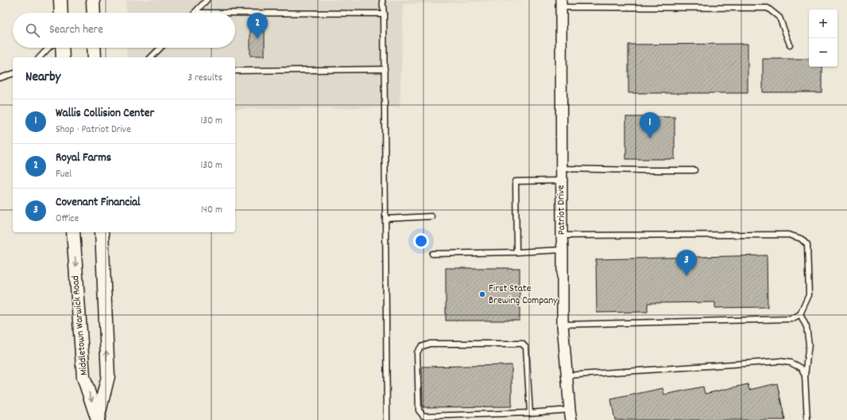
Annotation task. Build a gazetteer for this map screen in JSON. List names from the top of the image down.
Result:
{
  "streets": {
    "street": ["Patriot Drive", "Middletown Warwick Road"]
  },
  "places": ["First State Brewing Company"],
  "page": {
    "map_buttons": ["+", "−"],
    "pins": ["2", "1", "3"],
    "search": "Search here",
    "heading": ["Nearby", "3 results"],
    "list": [
      {
        "mark": "1",
        "name": "Wallis Collision Center",
        "note": "Shop · Patriot Drive",
        "value": "130 m"
      },
      {
        "mark": "2",
        "name": "Royal Farms",
        "note": "Fuel",
        "value": "130 m"
      },
      {
        "mark": "3",
        "name": "Covenant Financial",
        "note": "Office",
        "value": "140 m"
      }
    ]
  }
}
